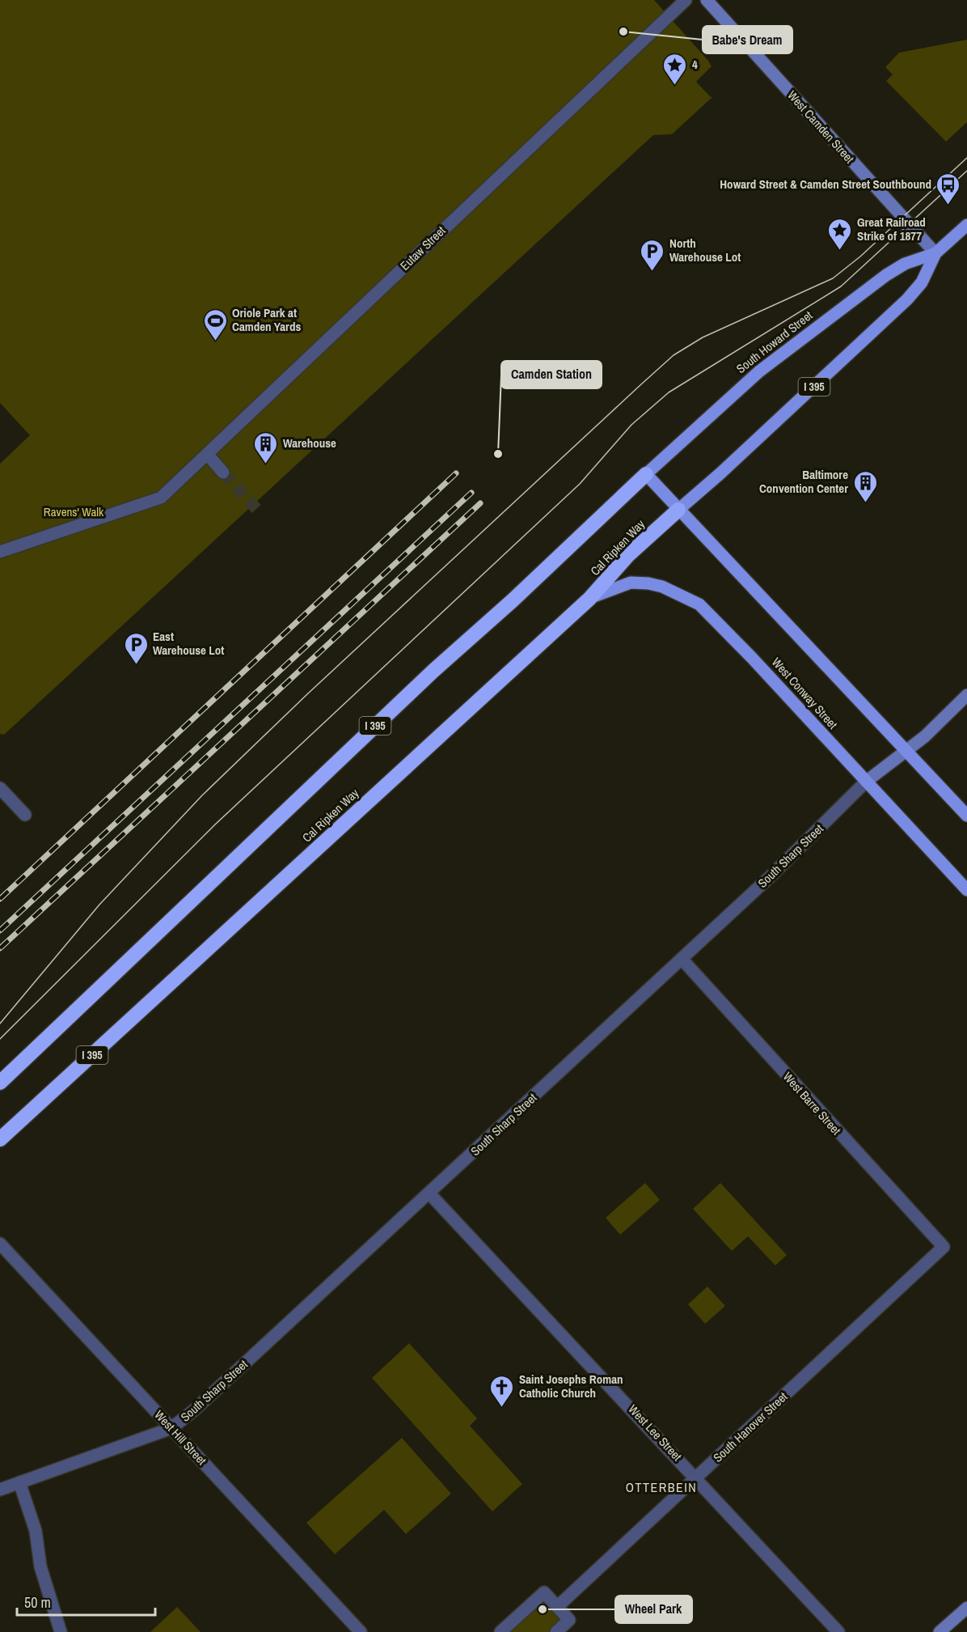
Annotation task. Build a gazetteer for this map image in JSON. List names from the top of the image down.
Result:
{
  "streets": {
    "highway": ["I 395", "Cal Ripken Way"],
    "main road": ["South Howard Street", "West Conway Street"],
    "street": [
      "West Camden Street",
      "Eutaw Street",
      "South Sharp Street",
      "West Barre Street",
      "South Hanover Street",
      "West Lee Street",
      "West Hill Street"
    ]
  },
  "crossings": [
    ["West Camden Street", "South Howard Street"],
    ["South Howard Street", "I 395"],
    ["South Howard Street", "Cal Ripken Way"],
    ["Cal Ripken Way", "West Conway Street"],
    ["West Conway Street", "South Sharp Street"],
    ["South Sharp Street", "West Barre Street"],
    ["South Sharp Street", "West Lee Street"],
    ["South Sharp Street", "West Hill Street"],
    ["West Barre Street", "South Hanover Street"],
    ["South Hanover Street", "West Lee Street"]
  ],
  "districts": ["OTTERBEIN"],
  "parks": ["Ravens' Walk"],
  "places": {
    "other": ["Babe's Dream", "Camden Station", "Wheel Park"],
    "place": ["4", "Great Railroad Strike of 1877"],
    "bus stop": ["Howard Street & Camden Street Southbound"],
    "parking": ["North Warehouse Lot", "East Warehouse Lot"],
    "sports": ["Oriole Park at Camden Yards"],
    "building": ["Warehouse", "Baltimore Convention Center"],
    "church": ["Saint Josephs Roman Catholic Church"]
  },
  "scale_bar": "50 m"
}
